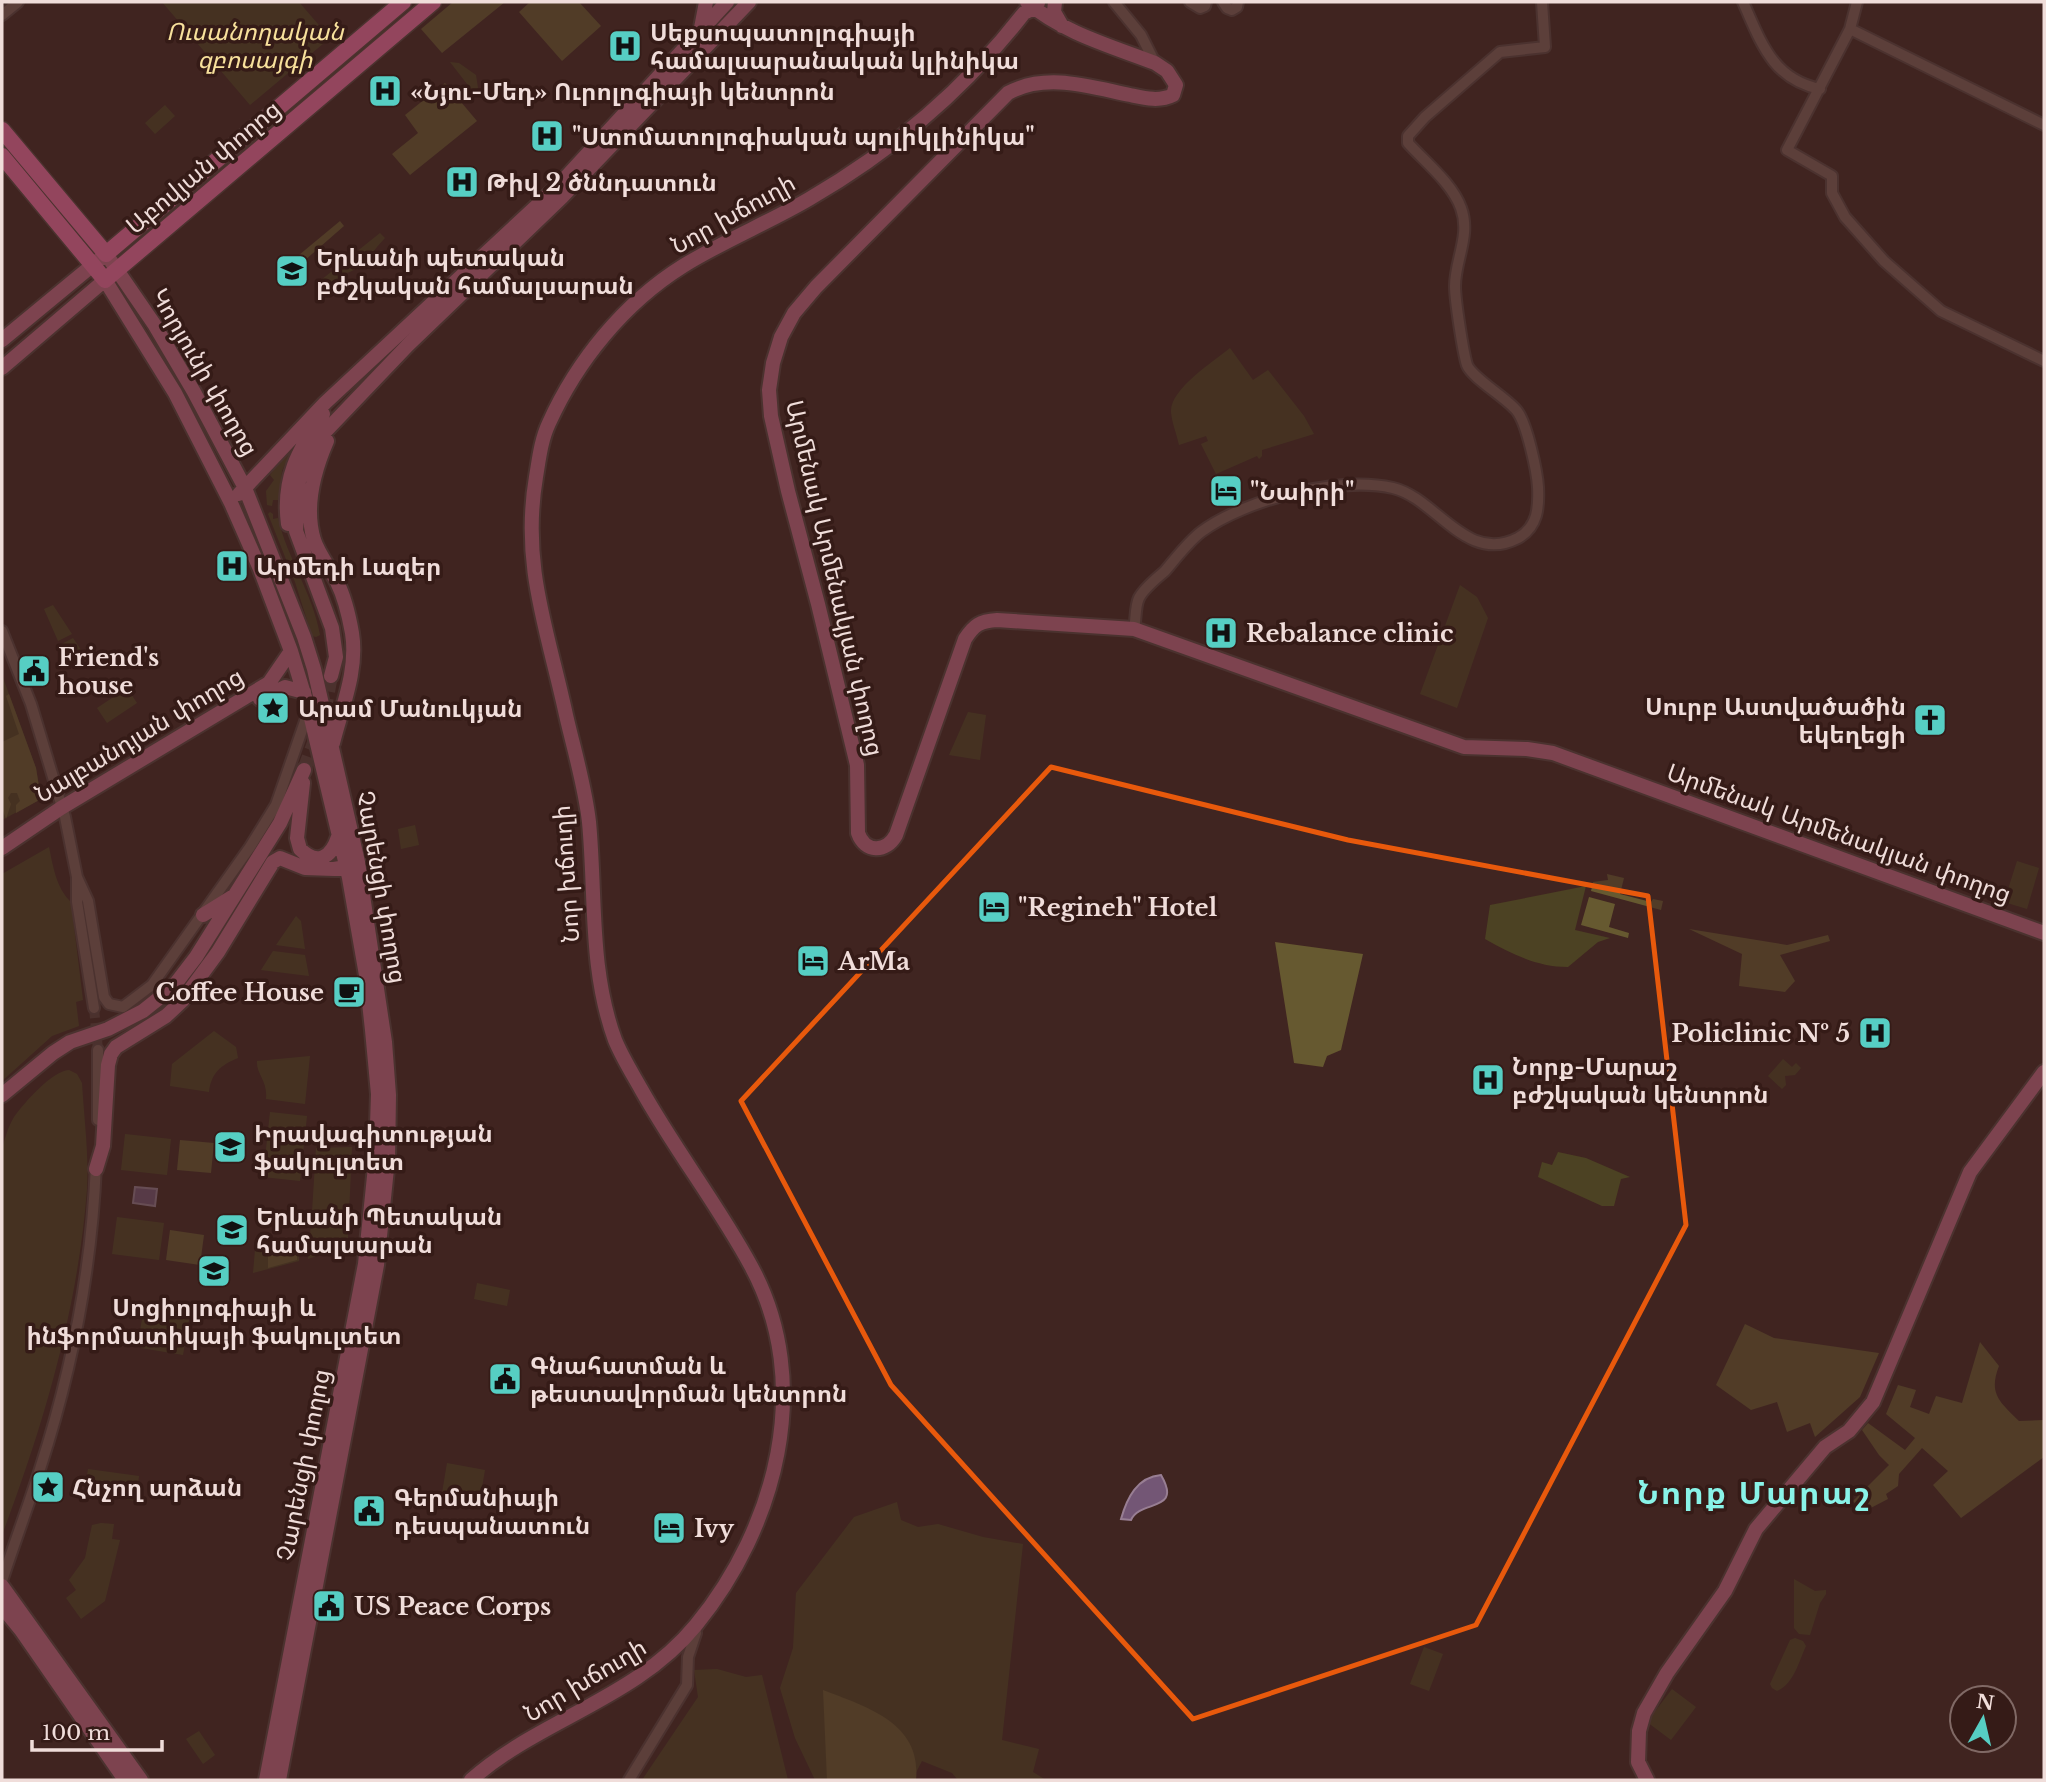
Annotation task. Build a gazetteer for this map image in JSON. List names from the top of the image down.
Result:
{
  "streets": {
    "highway": ["Աբովյան փողոց", "Կորյունի փողոց"],
    "main road": [
      "Նոր խճուղի",
      "Արմենակ Արմենակյան փողոց",
      "Նալբանդյան փողոց",
      "Չարենցի փողոց"
    ]
  },
  "crossings": [
    ["Աբովյան փողոց", "Կորյունի փողոց"],
    ["Կորյունի փողոց", "Նալբանդյան փողոց"],
    ["Կորյունի փողոց", "Չարենցի փողոց"],
    ["Նալբանդյան փողոց", "Չարենցի փողոց"]
  ],
  "districts": ["Նորք Մարաշ"],
  "parks": ["Ուսանողական զբոսայգի"],
  "places": {
    "hospital": [
      "Սեքսոպատոլոգիայի համալսարանական կլինիկա",
      "«Նյու-Մեդ» Ուրոլոգիայի կենտրոն",
      "\"Ստոմատոլոգիական պոլիկլինիկա\"",
      "Թիվ 2 ծննդատուն",
      "Արմեդի Լազեր",
      "Rebalance clinic",
      "Policlinic № 5",
      "Նորք-Մարաշ բժշկական կենտրոն"
    ],
    "school or university": [
      "Երևանի պետական բժշկական համալսարան",
      "Իրավագիտության ֆակուլտետ",
      "Երևանի Պետական համալսարան",
      "Սոցիոլոգիայի և ինֆորմատիկայի ֆակուլտետ"
    ],
    "hotel": [
      "\"Նաիրի\"",
      "\"Regineh\" Hotel",
      "ArMa",
      "Ivy"
    ],
    "public building": [
      "Friend's house",
      "Գնահատման և թեստավորման կենտրոն",
      "Գերմանիայի դեսպանատուն",
      "US Peace Corps"
    ],
    "place": ["Արամ Մանուկյան", "Հնչող արձան"],
    "church": ["Սուրբ Աստվածածին եկեղեցի"],
    "cafe": ["Coffee House"]
  },
  "scale_bar": "100 m",
  "north": "top"
}
